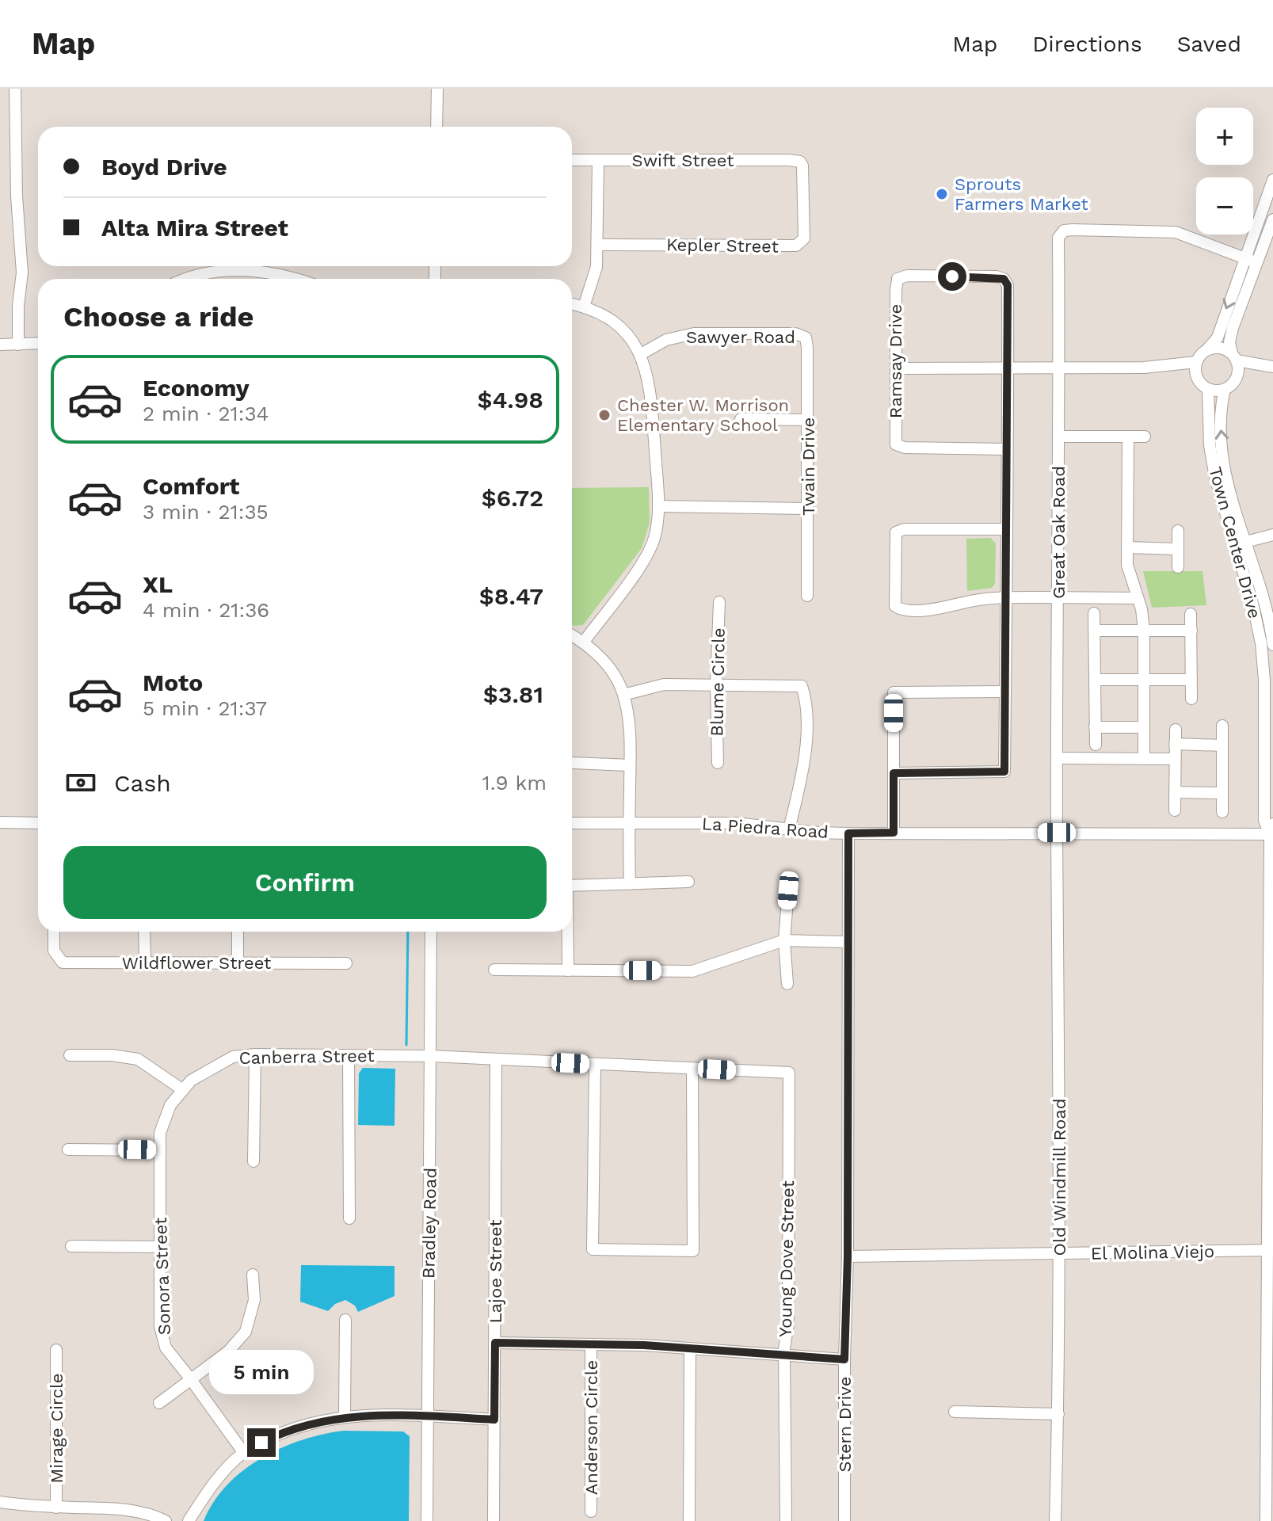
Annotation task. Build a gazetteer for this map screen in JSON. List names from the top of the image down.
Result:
{
  "streets": {
    "street": [
      "Swift Street",
      "Kepler Street",
      "Sawyer Road",
      "Ramsay Drive",
      "Twain Drive",
      "Great Oak Road",
      "Town Center Drive",
      "Blume Circle",
      "La Piedra Road",
      "Wildflower Street",
      "Canberra Street",
      "Old Windmill Road",
      "Bradley Road",
      "El Molina Viejo",
      "Young Dove Street",
      "Lajoe Street",
      "Sonora Street",
      "Stern Drive",
      "Anderson Circle",
      "Mirage Circle"
    ]
  },
  "crossings": [
    ["Swift Street", "Kepler Street"],
    ["Sawyer Road", "Twain Drive"],
    ["Great Oak Road", "La Piedra Road"],
    ["Great Oak Road", "Old Windmill Road"],
    ["Town Center Drive", "La Piedra Road"],
    ["Town Center Drive", "El Molina Viejo"],
    ["La Piedra Road", "Old Windmill Road"],
    ["La Piedra Road", "Stern Drive"],
    ["Canberra Street", "Bradley Road"],
    ["Canberra Street", "Young Dove Street"],
    ["Canberra Street", "Lajoe Street"],
    ["Canberra Street", "Sonora Street"],
    ["Old Windmill Road", "El Molina Viejo"],
    ["El Molina Viejo", "Stern Drive"]
  ],
  "places": ["Sprouts Farmers Market", "Chester W. Morrison Elementary School"],
  "page": {
    "header": "Map",
    "nav": ["Map", "Directions", "Saved"],
    "map_buttons": ["+", "−"],
    "banner": ["Boyd Drive", "Alta Mira Street"],
    "heading": "Choose a ride",
    "list": [
      {
        "name": "Economy",
        "note": "2 min · 21:34",
        "value": "$4.98"
      },
      {
        "name": "Comfort",
        "note": "3 min · 21:35",
        "value": "$6.72"
      },
      {
        "name": "XL",
        "note": "4 min · 21:36",
        "value": "$8.47"
      },
      {
        "name": "Moto",
        "note": "5 min · 21:37",
        "value": "$3.81"
      }
    ],
    "pay": ["Cash", "1.9 km"],
    "buttons": "Confirm",
    "bubble": "5 min"
  }
}
